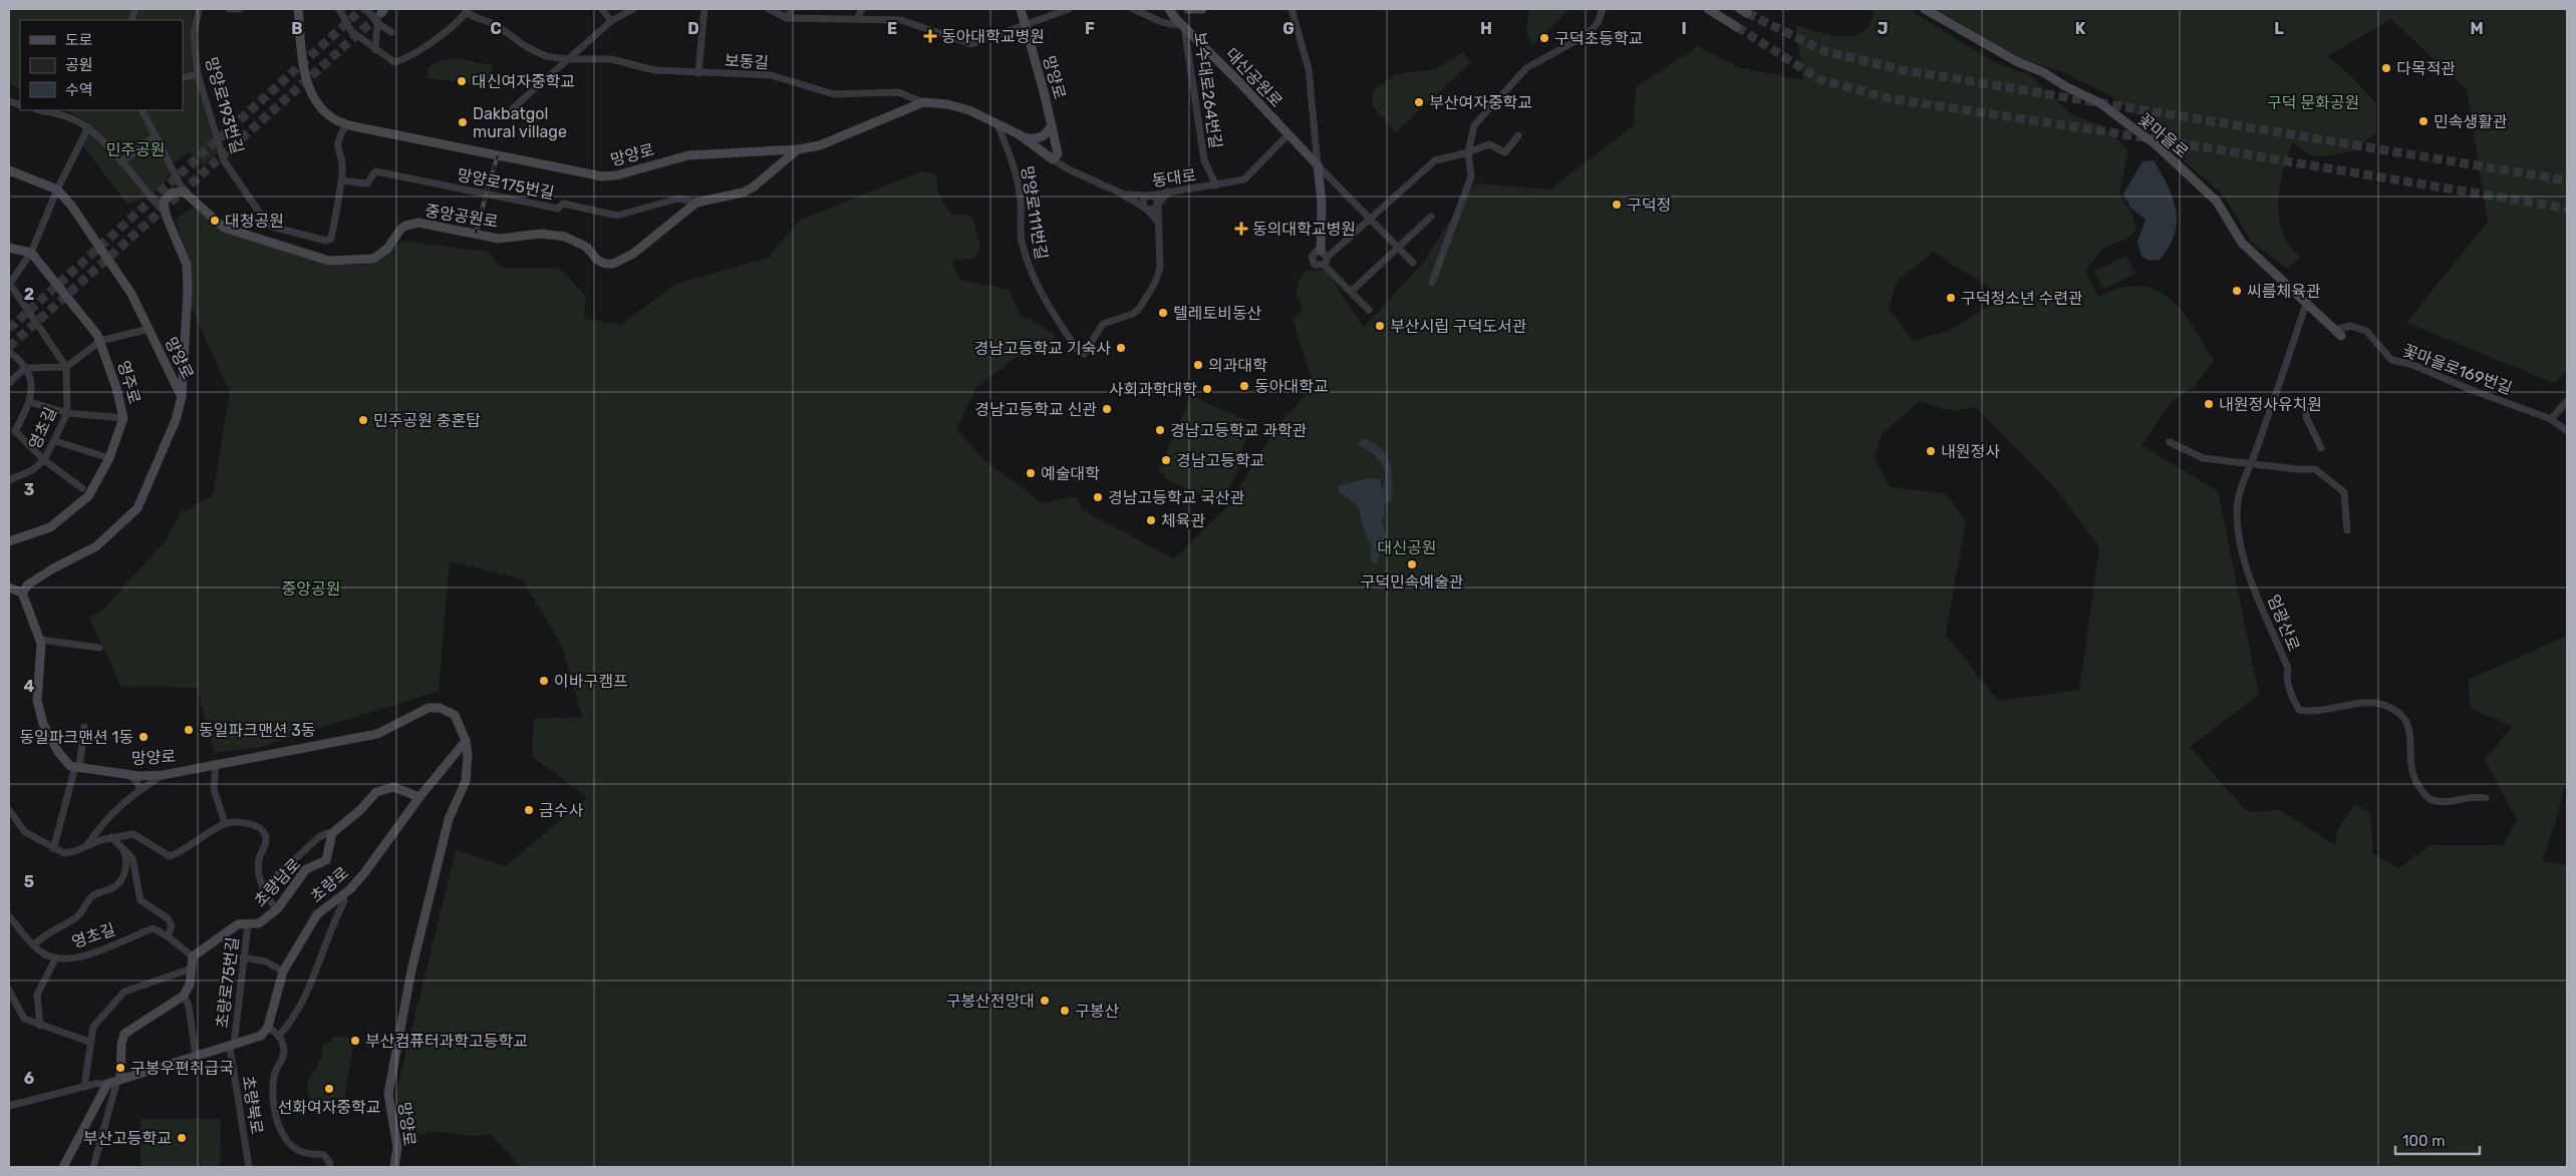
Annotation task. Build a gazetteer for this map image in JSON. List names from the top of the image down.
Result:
{
  "streets": {
    "main road": [
      "망양로",
      "대신공원로",
      "꽃마을로",
      "중앙공원로",
      "영주로",
      "초량남로",
      "초량로"
    ],
    "street": [
      "보동길",
      "보수대로264번길",
      "망양로193번길",
      "동대로",
      "망양로175번길",
      "망양로111번길",
      "꽃마을로169번길",
      "영초길",
      "엄광산로",
      "초량로75번길",
      "초량북로"
    ]
  },
  "crossings": [
    ["보동길", "망양로"],
    ["망양로", "망양로193번길"],
    ["망양로", "동대로"],
    ["망양로", "망양로111번길"],
    ["망양로", "중앙공원로"],
    ["망양로", "초량로"],
    ["대신공원로", "보수대로264번길"],
    ["대신공원로", "동대로"],
    ["보수대로264번길", "동대로"],
    ["망양로193번길", "망양로175번길"],
    ["꽃마을로", "꽃마을로169번길"],
    ["꽃마을로", "엄광산로"],
    ["망양로175번길", "중앙공원로"],
    ["영초길", "초량남로"],
    ["초량남로", "초량로75번길"],
    ["초량로75번길", "초량북로"]
  ],
  "parks": [
    "구덕 문화공원",
    "민주공원",
    "대신공원",
    "중앙공원"
  ],
  "places": {
    "health": ["동아대학교병원", "동의대학교병원"],
    "other": [
      "구덕초등학교",
      "다목적관",
      "대신여자중학교",
      "부산여자중학교",
      "민속생활관",
      "Dakbatgol mural village",
      "구덕정",
      "대청공원",
      "씨름체육관",
      "구덕청소년 수련관",
      "텔레토비동산",
      "부산시립 구덕도서관",
      "경남고등학교 기숙사",
      "의과대학",
      "동아대학교",
      "사회과학대학",
      "내원정사유치원",
      "경남고등학교 신관",
      "민주공원 충혼탑",
      "경남고등학교 과학관",
      "내원정사",
      "경남고등학교",
      "예술대학",
      "경남고등학교 국산관",
      "체육관",
      "구덕민속예술관",
      "이바구캠프",
      "동일파크맨션 3동",
      "동일파크맨션 1동",
      "금수사",
      "구봉산전망대",
      "구봉산",
      "부산컴퓨터과학고등학교",
      "구봉우편취급국",
      "선화여자중학교",
      "부산고등학교"
    ]
  },
  "legend": ["도로", "공원", "수역"],
  "scale_bar": "100 m",
  "grid": {
    "columns": [
      "B",
      "C",
      "D",
      "E",
      "F",
      "G",
      "H",
      "I",
      "J",
      "K",
      "L",
      "M"
    ],
    "rows": [
      "2",
      "3",
      "4",
      "5",
      "6"
    ]
  }
}
